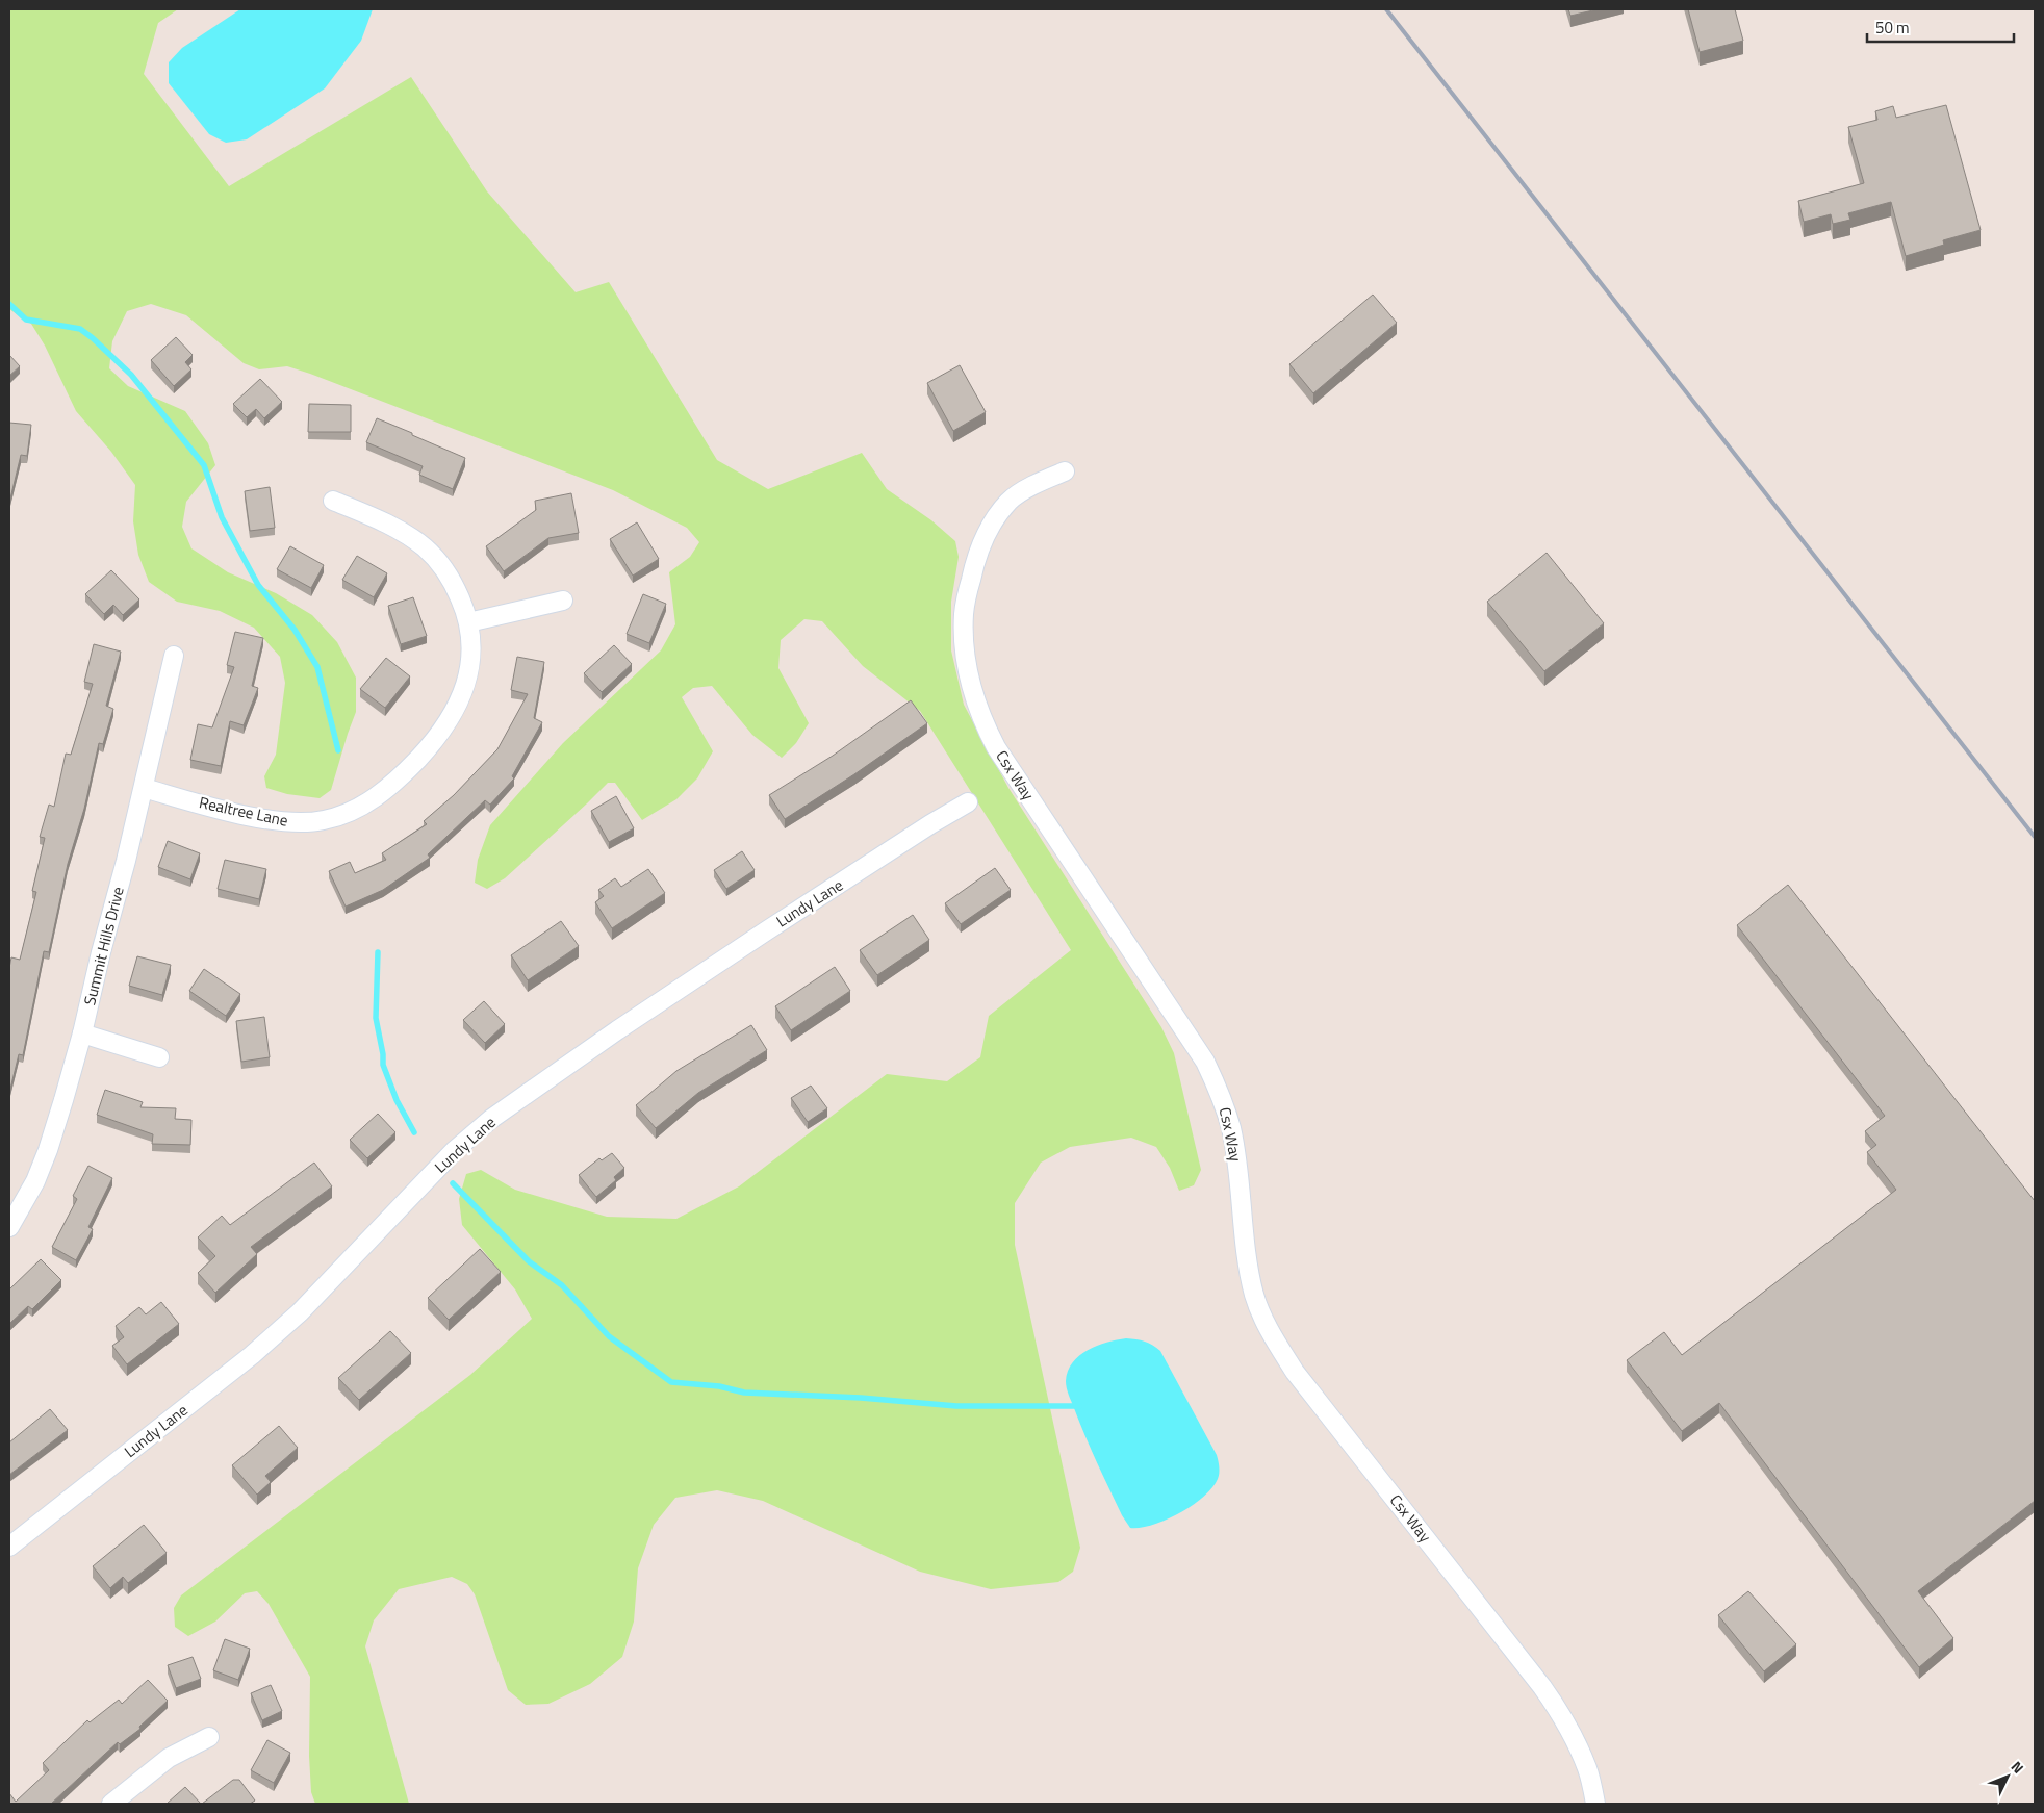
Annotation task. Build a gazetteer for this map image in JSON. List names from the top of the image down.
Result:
{
  "streets": {
    "street": [
      "Csx Way",
      "Realtree Lane",
      "Lundy Lane",
      "Summit Hills Drive"
    ]
  },
  "crossings": [
    ["Realtree Lane", "Summit Hills Drive"]
  ],
  "scale_bar": "50 m",
  "north": "top right"
}
